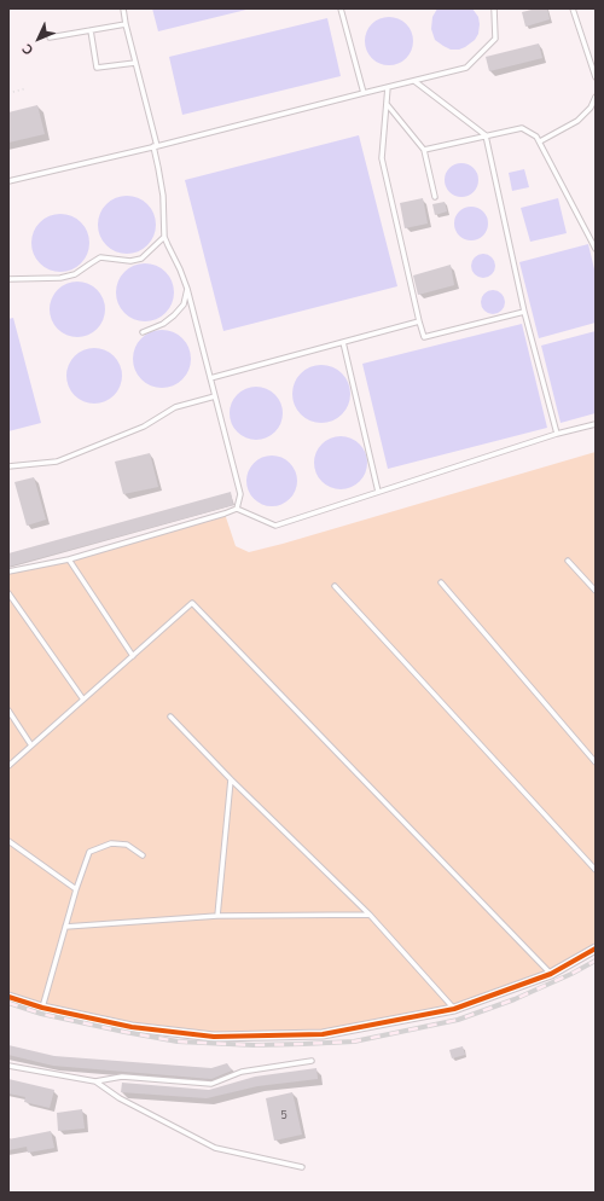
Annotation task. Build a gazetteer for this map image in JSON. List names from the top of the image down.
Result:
{
  "house_numbers": ["5"],
  "north": "bottom left"
}
